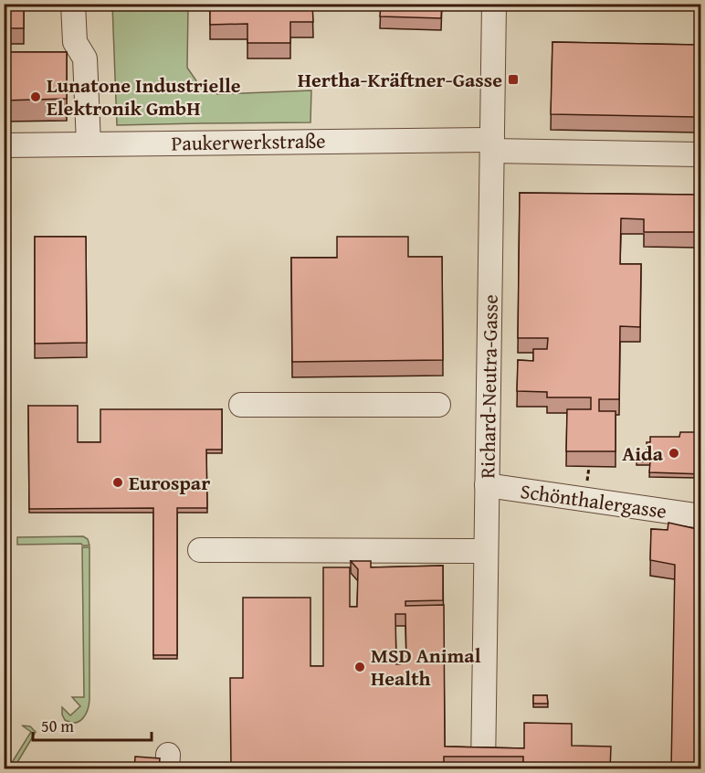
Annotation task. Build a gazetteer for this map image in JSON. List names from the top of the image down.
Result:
{
  "streets": {
    "street": ["Paukerwerkstraße", "Richard-Neutra-Gasse", "Schönthalergasse"]
  },
  "crossings": [
    ["Paukerwerkstraße", "Richard-Neutra-Gasse"],
    ["Richard-Neutra-Gasse", "Schönthalergasse"]
  ],
  "places": {
    "transit": ["Hertha-Kräftner-Gasse"],
    "other": [
      "Lunatone Industrielle Elektronik GmbH",
      "Aida",
      "Eurospar",
      "MSD Animal Health"
    ]
  },
  "scale_bar": "50 m"
}
